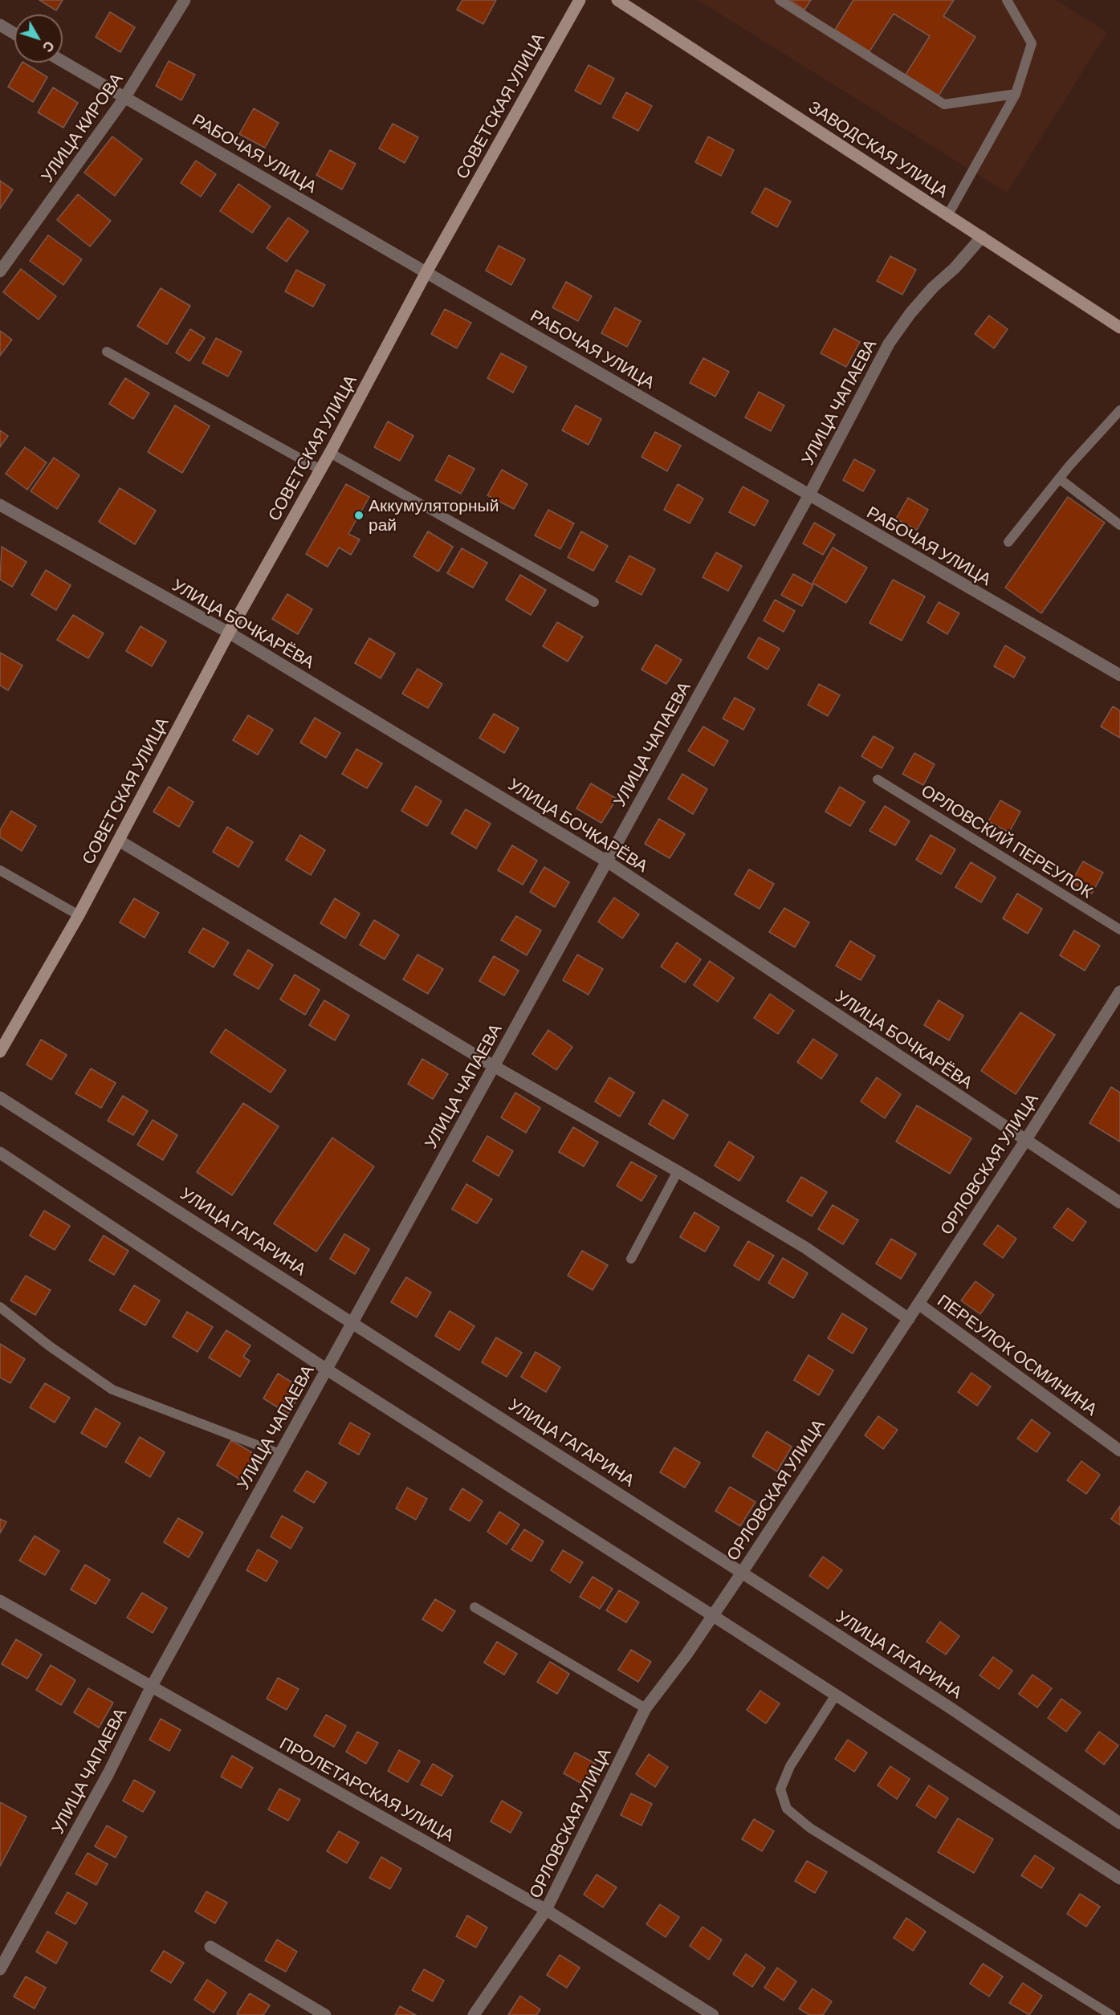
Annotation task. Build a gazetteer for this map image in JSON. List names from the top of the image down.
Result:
{
  "streets": {
    "street": [
      "СОВЕТСКАЯ УЛИЦА",
      "УЛИЦА КИРОВА",
      "ЗАВОДСКАЯ УЛИЦА",
      "РАБОЧАЯ УЛИЦА",
      "УЛИЦА ЧАПАЕВА",
      "УЛИЦА БОЧКАРЁВА",
      "ОРЛОВСКАЯ УЛИЦА",
      "УЛИЦА ГАГАРИНА",
      "ПЕРЕУЛОК ОСМИНИНА",
      "ПРОЛЕТАРСКАЯ УЛИЦА"
    ],
    "lane": ["ОРЛОВСКИЙ ПЕРЕУЛОК"]
  },
  "crossings": [
    ["СОВЕТСКАЯ УЛИЦА", "РАБОЧАЯ УЛИЦА"],
    ["СОВЕТСКАЯ УЛИЦА", "УЛИЦА БОЧКАРЁВА"],
    ["УЛИЦА КИРОВА", "РАБОЧАЯ УЛИЦА"],
    ["ЗАВОДСКАЯ УЛИЦА", "УЛИЦА ЧАПАЕВА"],
    ["РАБОЧАЯ УЛИЦА", "УЛИЦА ЧАПАЕВА"],
    ["УЛИЦА ЧАПАЕВА", "УЛИЦА БОЧКАРЁВА"],
    ["УЛИЦА ЧАПАЕВА", "УЛИЦА ГАГАРИНА"],
    ["УЛИЦА ЧАПАЕВА", "ПРОЛЕТАРСКАЯ УЛИЦА"],
    ["УЛИЦА БОЧКАРЁВА", "ОРЛОВСКАЯ УЛИЦА"],
    ["ОРЛОВСКАЯ УЛИЦА", "УЛИЦА ГАГАРИНА"],
    ["ОРЛОВСКАЯ УЛИЦА", "ПЕРЕУЛОК ОСМИНИНА"],
    ["ОРЛОВСКАЯ УЛИЦА", "ПРОЛЕТАРСКАЯ УЛИЦА"]
  ],
  "places": ["Аккумуляторный рай"],
  "north": "bottom right"
}
